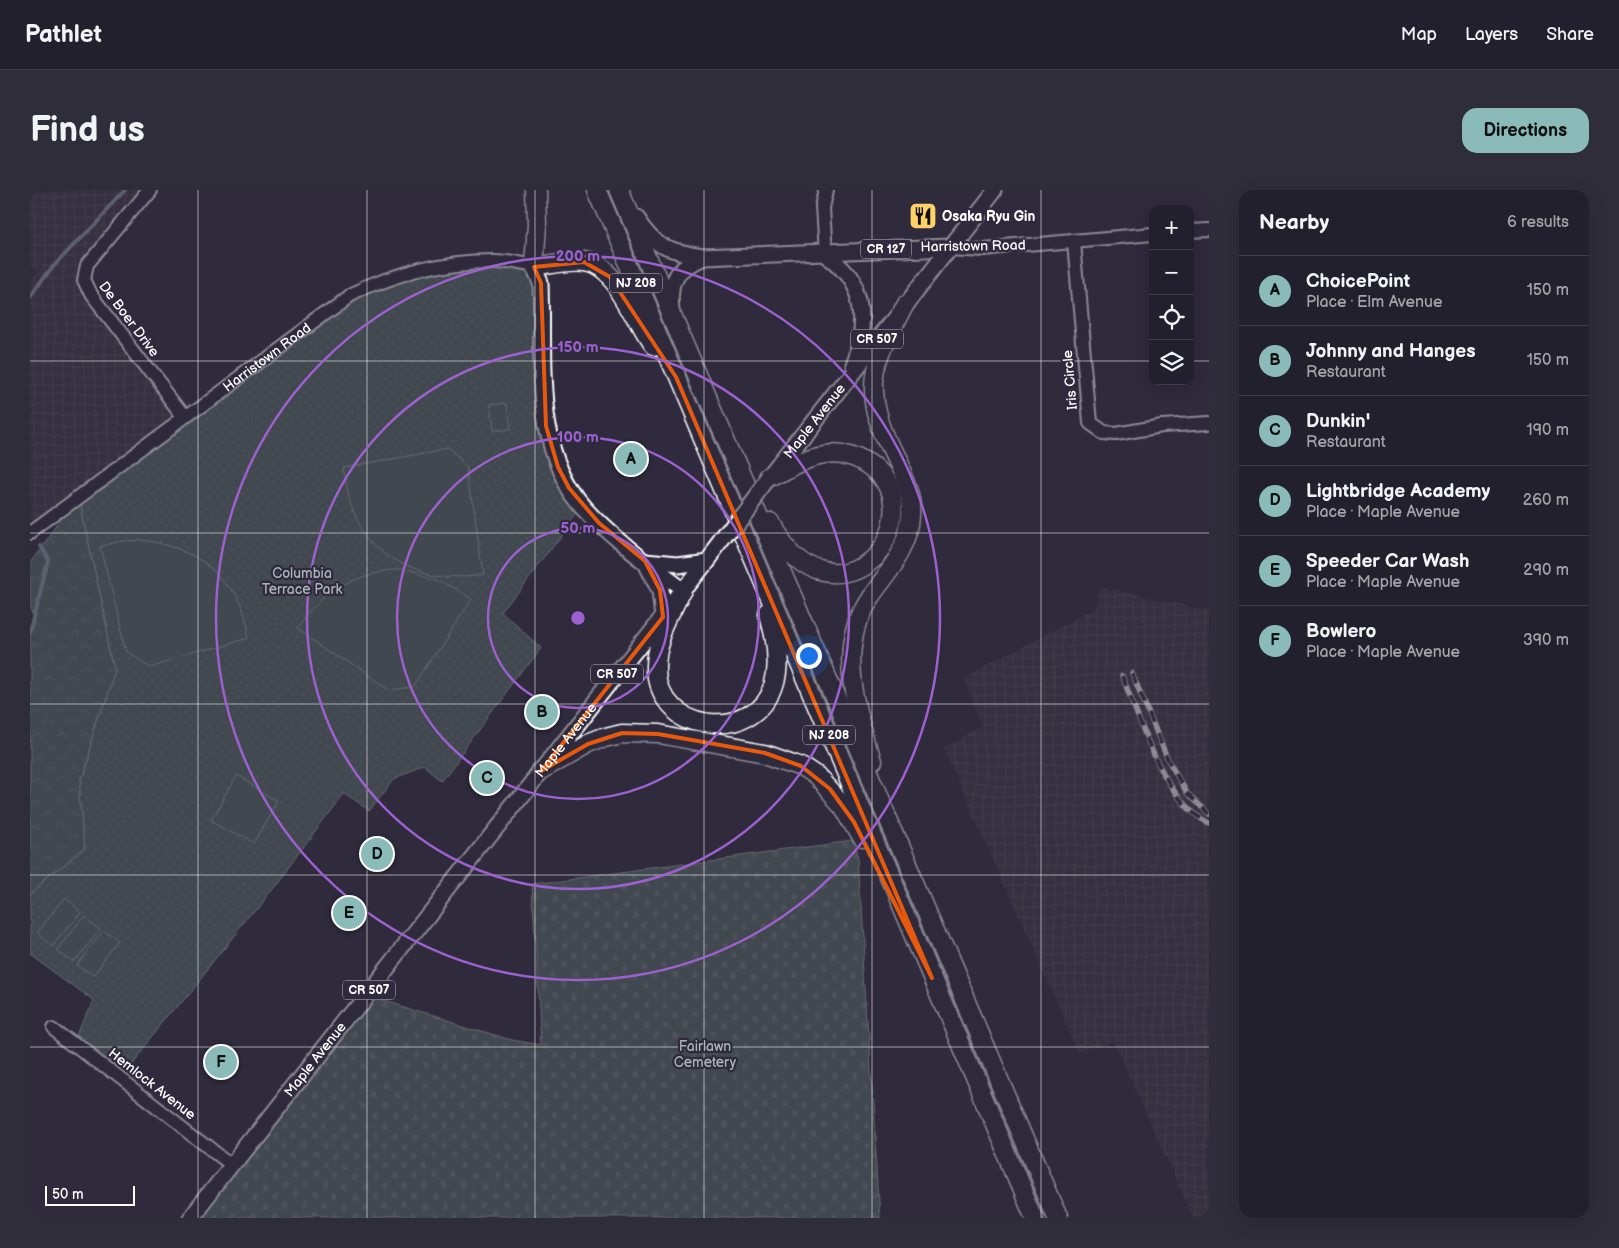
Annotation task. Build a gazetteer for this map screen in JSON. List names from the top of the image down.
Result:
{
  "streets": {
    "highway": ["NJ 208"],
    "main road": [
      "Harristown Road",
      "CR 127",
      "CR 507",
      "Maple Avenue"
    ],
    "street": ["De Boer Drive", "Iris Circle", "Hemlock Avenue"]
  },
  "crossings": [
    ["Harristown Road", "NJ 208"],
    ["Harristown Road", "De Boer Drive"],
    ["Harristown Road", "Iris Circle"],
    ["Harristown Road", "Maple Avenue"],
    ["Maple Avenue", "Hemlock Avenue"]
  ],
  "parks": ["Columbia Terrace Park", "Fairlawn Cemetery"],
  "places": {
    "restaurant": ["Osaka Ryu Gin"]
  },
  "scale_bar": "50 m",
  "page": {
    "header": "Pathlet",
    "nav": ["Map", "Layers", "Share"],
    "buttons": "Directions",
    "title": "Find us",
    "heading": ["Nearby", "6 results"],
    "map_buttons": ["+", "−"],
    "list": [
      {
        "mark": "A",
        "name": "ChoicePoint",
        "note": "Place · Elm Avenue",
        "value": "150 m"
      },
      {
        "mark": "B",
        "name": "Johnny and Hanges",
        "note": "Restaurant",
        "value": "150 m"
      },
      {
        "mark": "C",
        "name": "Dunkin'",
        "note": "Restaurant",
        "value": "190 m"
      },
      {
        "mark": "D",
        "name": "Lightbridge Academy",
        "note": "Place · Maple Avenue",
        "value": "260 m"
      },
      {
        "mark": "E",
        "name": "Speeder Car Wash",
        "note": "Place · Maple Avenue",
        "value": "290 m"
      },
      {
        "mark": "F",
        "name": "Bowlero",
        "note": "Place · Maple Avenue",
        "value": "390 m"
      }
    ],
    "pins": [
      "A",
      "B",
      "C",
      "D",
      "E",
      "F"
    ],
    "scale": "50 m"
  },
  "rings": [
    "200 m",
    "150 m",
    "100 m",
    "50 m"
  ]
}
